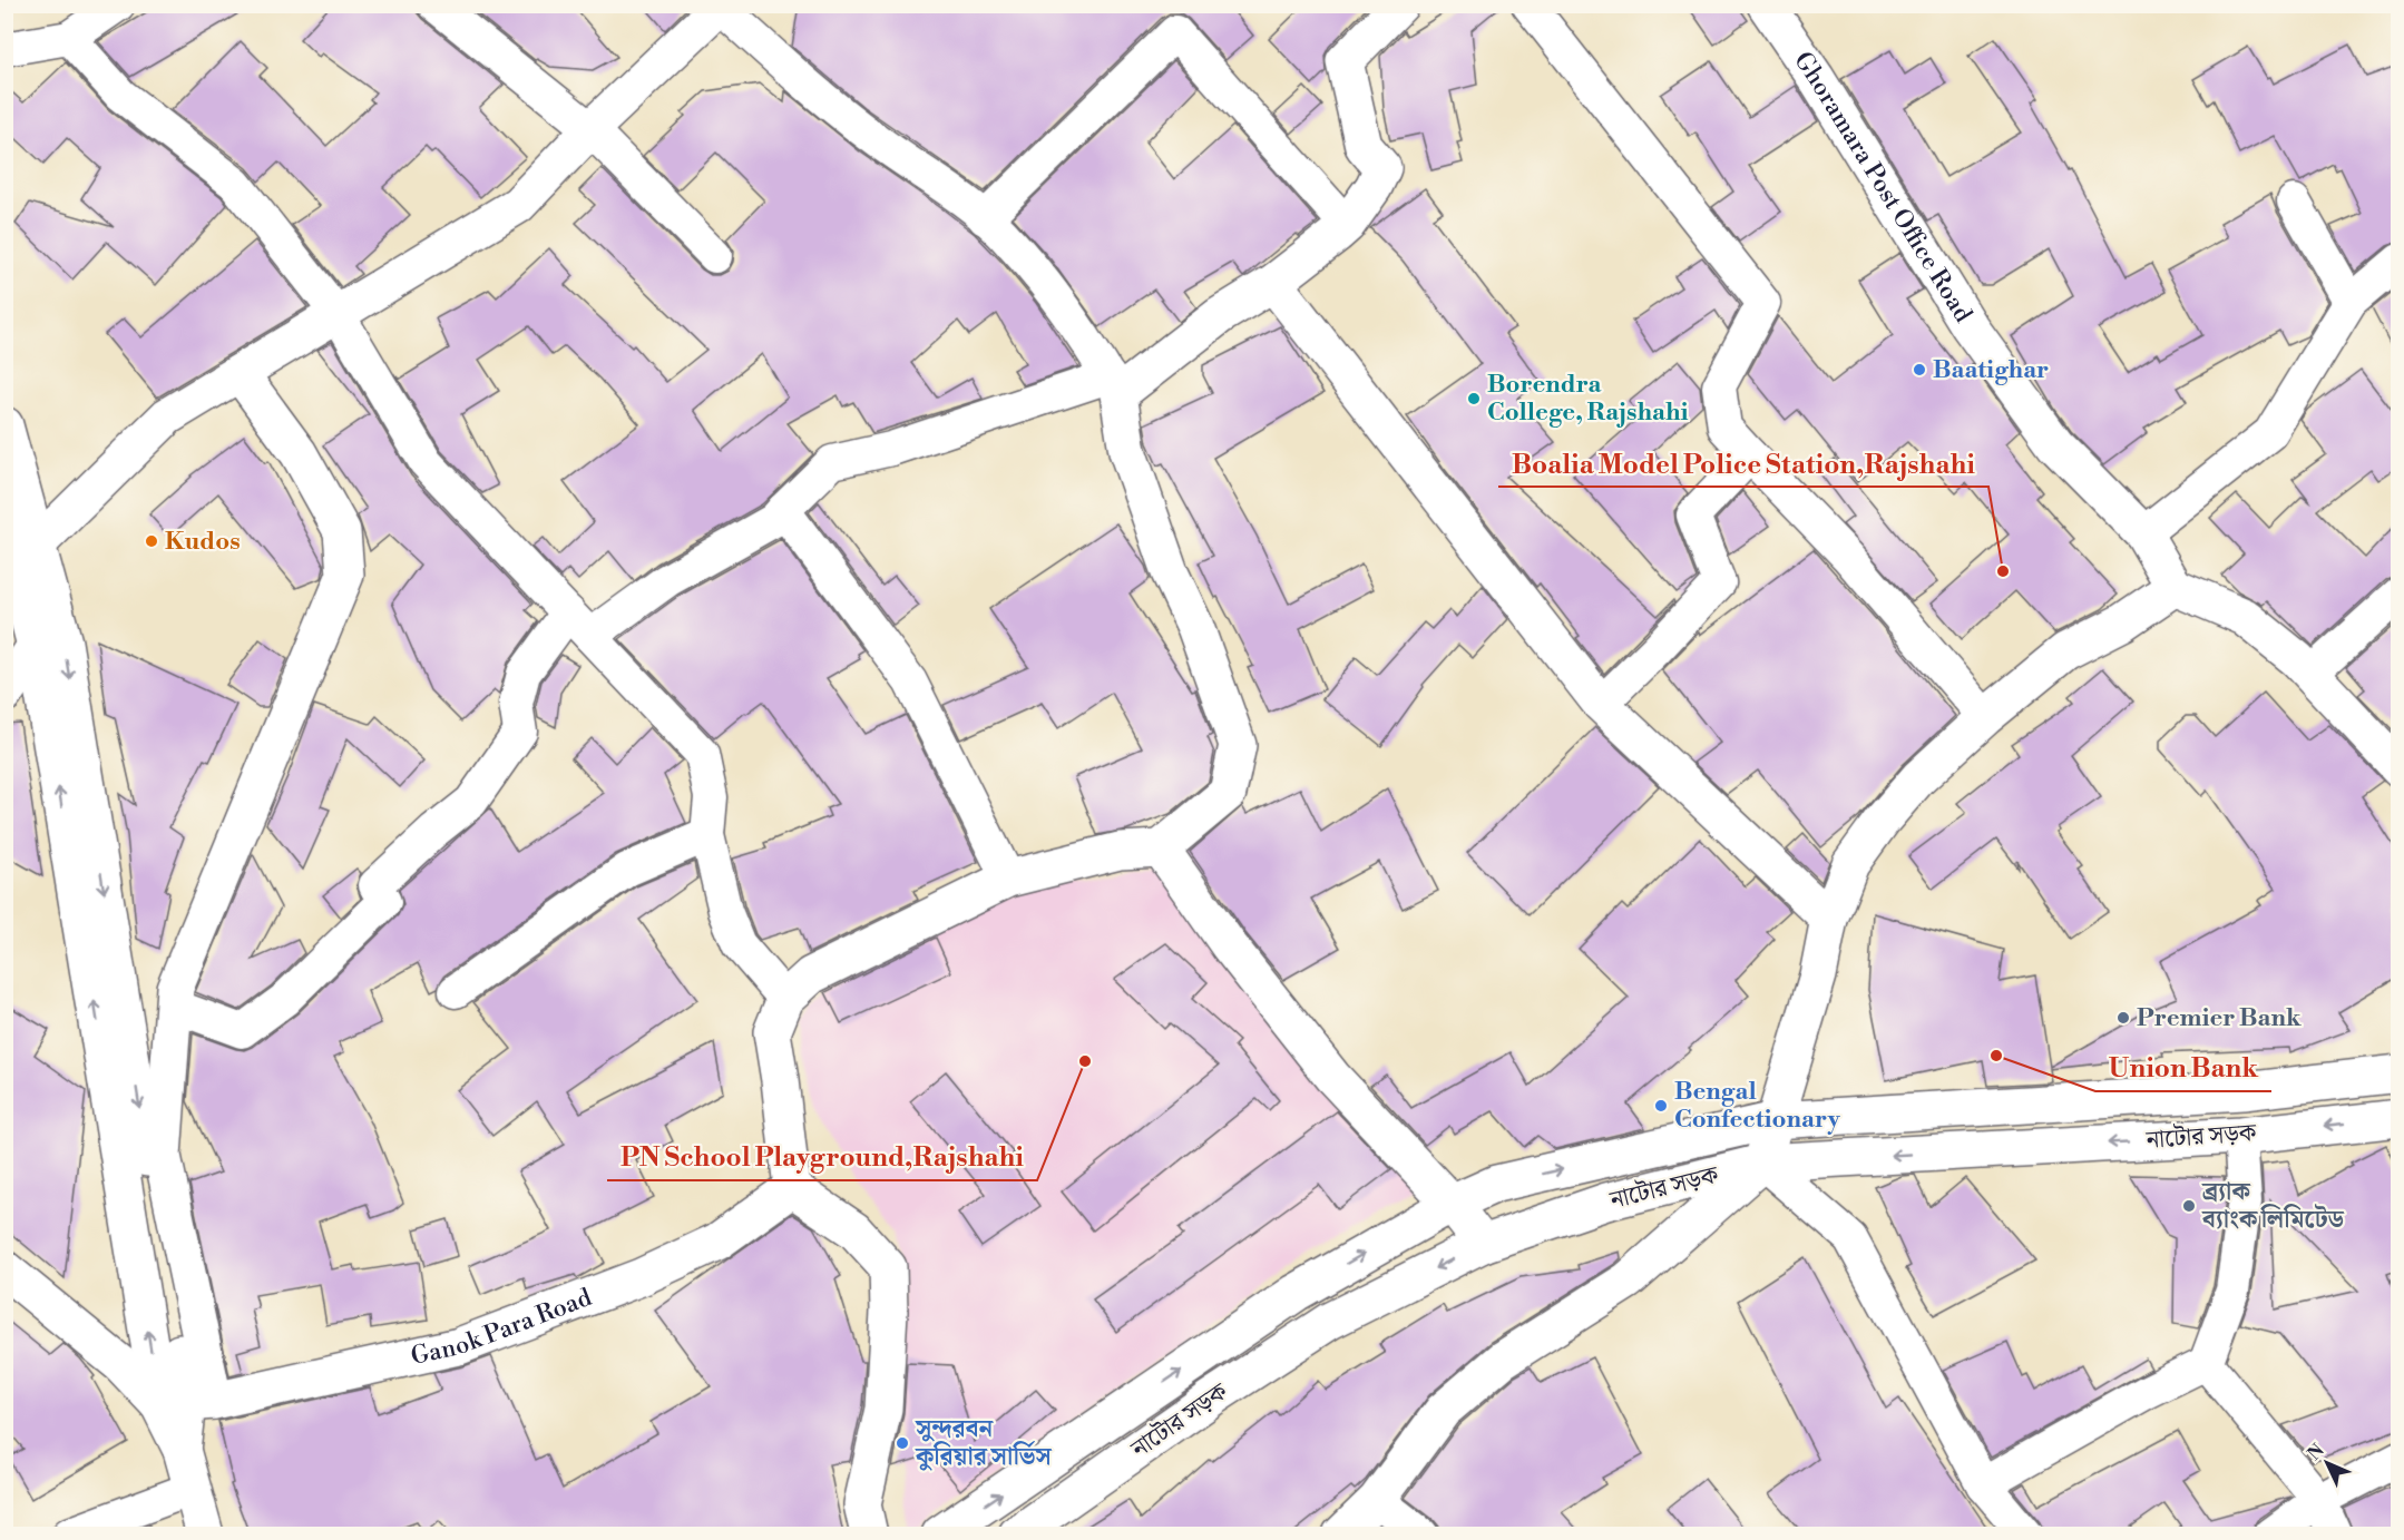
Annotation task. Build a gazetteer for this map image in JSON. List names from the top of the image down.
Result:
{
  "streets": {
    "main road": ["Ghoramara Post Office Road", "নাটোর সড়ক", "Ganok Para Road"]
  },
  "places": [
    "Baatighar",
    "Borendra College, Rajshahi",
    "Kudos",
    "Boalia Model Police Station,Rajshahi",
    "Premier Bank",
    "Union Bank",
    "PN School Playground,Rajshahi",
    "Bengal Confectionary",
    "ব্র্যাক ব্যাংক লিমিটেড",
    "সুন্দরবন কুরিয়ার সার্ভিস"
  ],
  "north": "top left"
}
